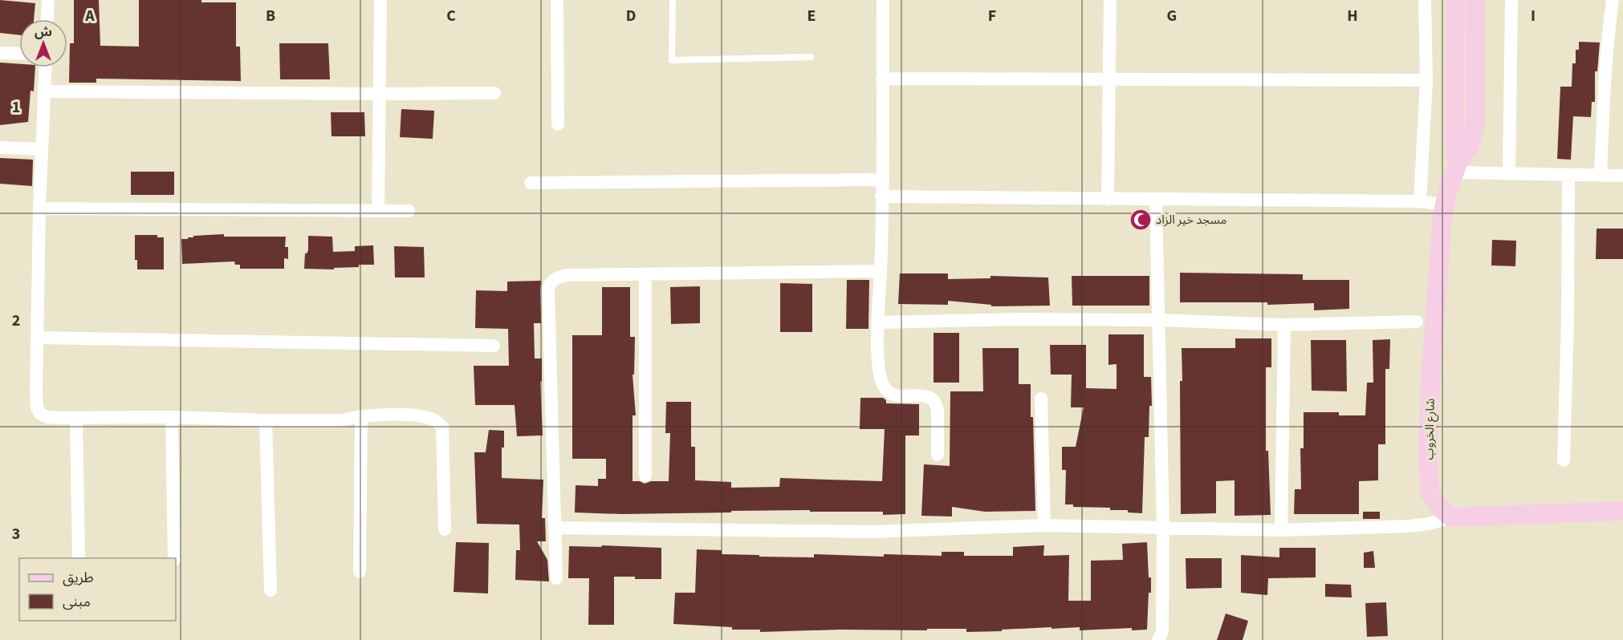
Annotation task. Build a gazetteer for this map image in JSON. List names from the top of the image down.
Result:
{
  "streets": {
    "main road": ["شارع الخروب"]
  },
  "places": {
    "mosque": ["مسجد خير الزاد"]
  },
  "legend": ["طريق", "مبنى"],
  "north": "top",
  "grid": {
    "columns": [
      "A",
      "B",
      "C",
      "D",
      "E",
      "F",
      "G",
      "H",
      "I"
    ],
    "rows": ["1", "2", "3"]
  }
}
